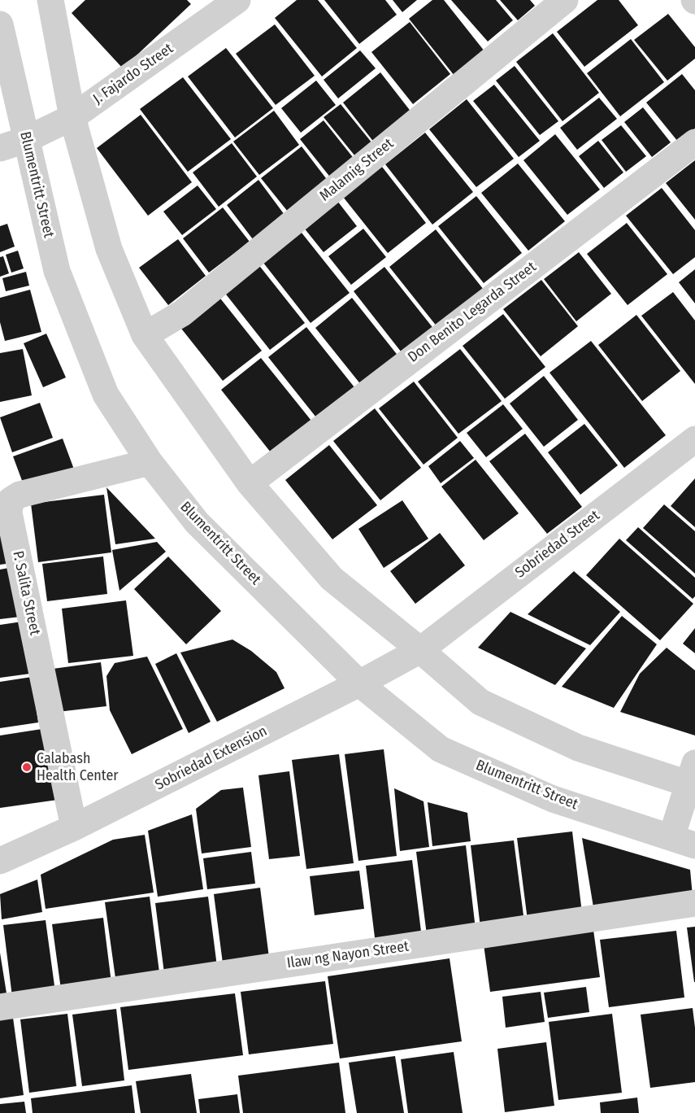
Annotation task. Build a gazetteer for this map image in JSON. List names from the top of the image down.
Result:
{
  "streets": {
    "street": [
      "J. Fajardo Street",
      "Malamig Street",
      "Blumentritt Street",
      "Don Benito Legarda Street",
      "Sobriedad Street",
      "P. Salita Street",
      "Sobriedad Extension",
      "Ilaw ng Nayon Street"
    ]
  },
  "crossings": [
    ["J. Fajardo Street", "Blumentritt Street"],
    ["Blumentritt Street", "P. Salita Street"],
    ["Blumentritt Street", "Sobriedad Extension"],
    ["Sobriedad Street", "Sobriedad Extension"],
    ["P. Salita Street", "Sobriedad Extension"]
  ],
  "places": ["Calabash Health Center"]
}
